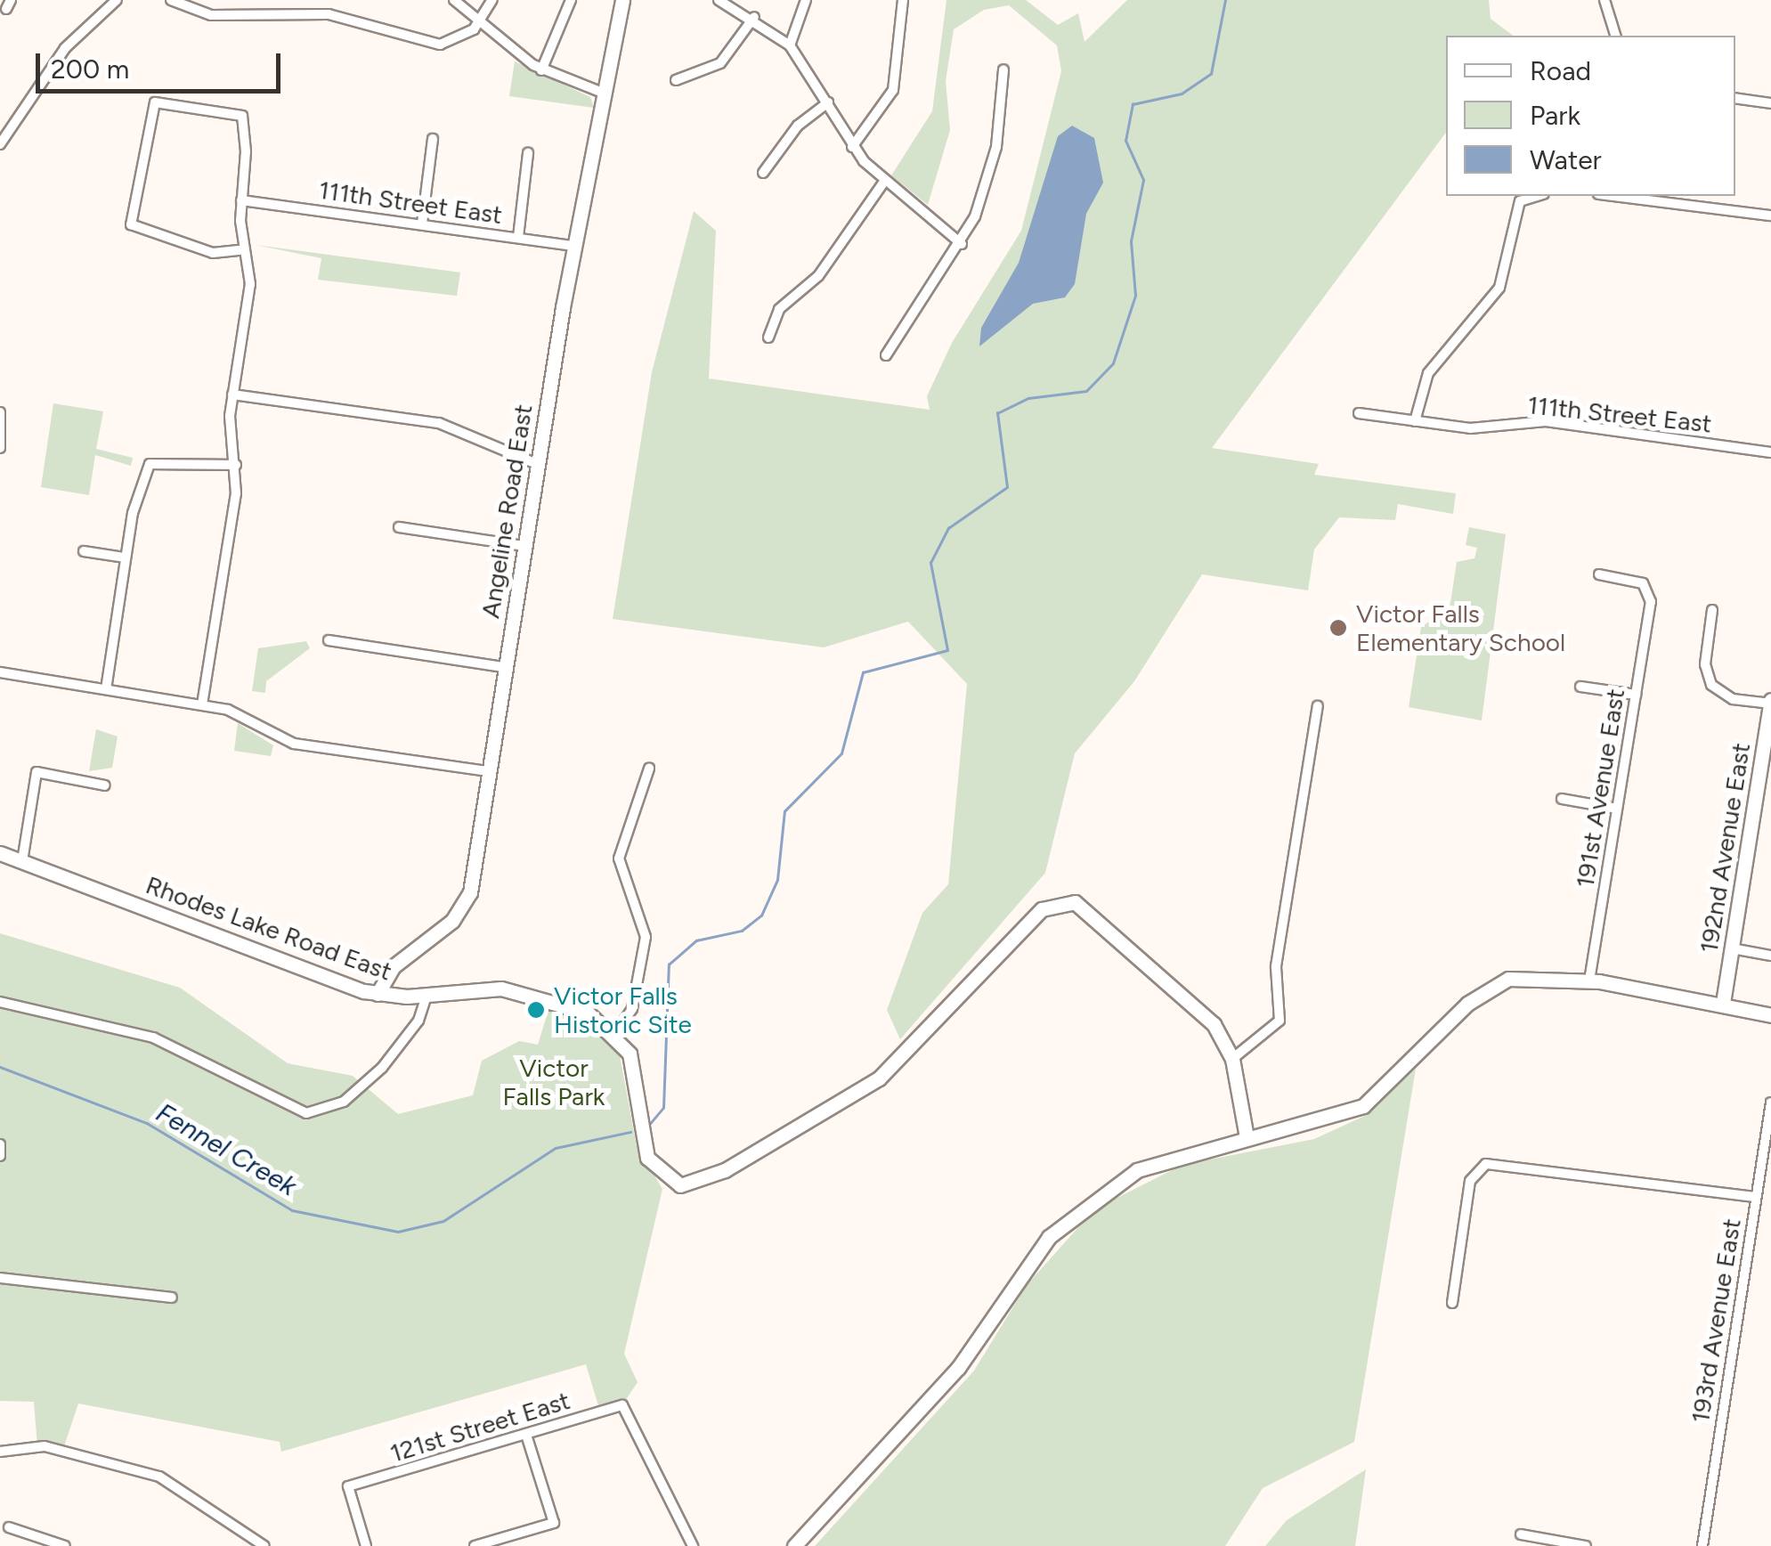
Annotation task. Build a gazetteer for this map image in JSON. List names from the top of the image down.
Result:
{
  "streets": {
    "street": [
      "111th Street East",
      "Angeline Road East",
      "191st Avenue East",
      "192nd Avenue East",
      "Rhodes Lake Road East",
      "193rd Avenue East",
      "121st Street East"
    ]
  },
  "crossings": [
    ["111th Street East", "Angeline Road East"],
    ["Angeline Road East", "Rhodes Lake Road East"]
  ],
  "water": ["Fennel Creek"],
  "parks": ["Victor Falls Park"],
  "places": ["Victor Falls Elementary School", "Victor Falls Historic Site"],
  "legend": ["Road", "Park", "Water"],
  "scale_bar": "200 m"
}
